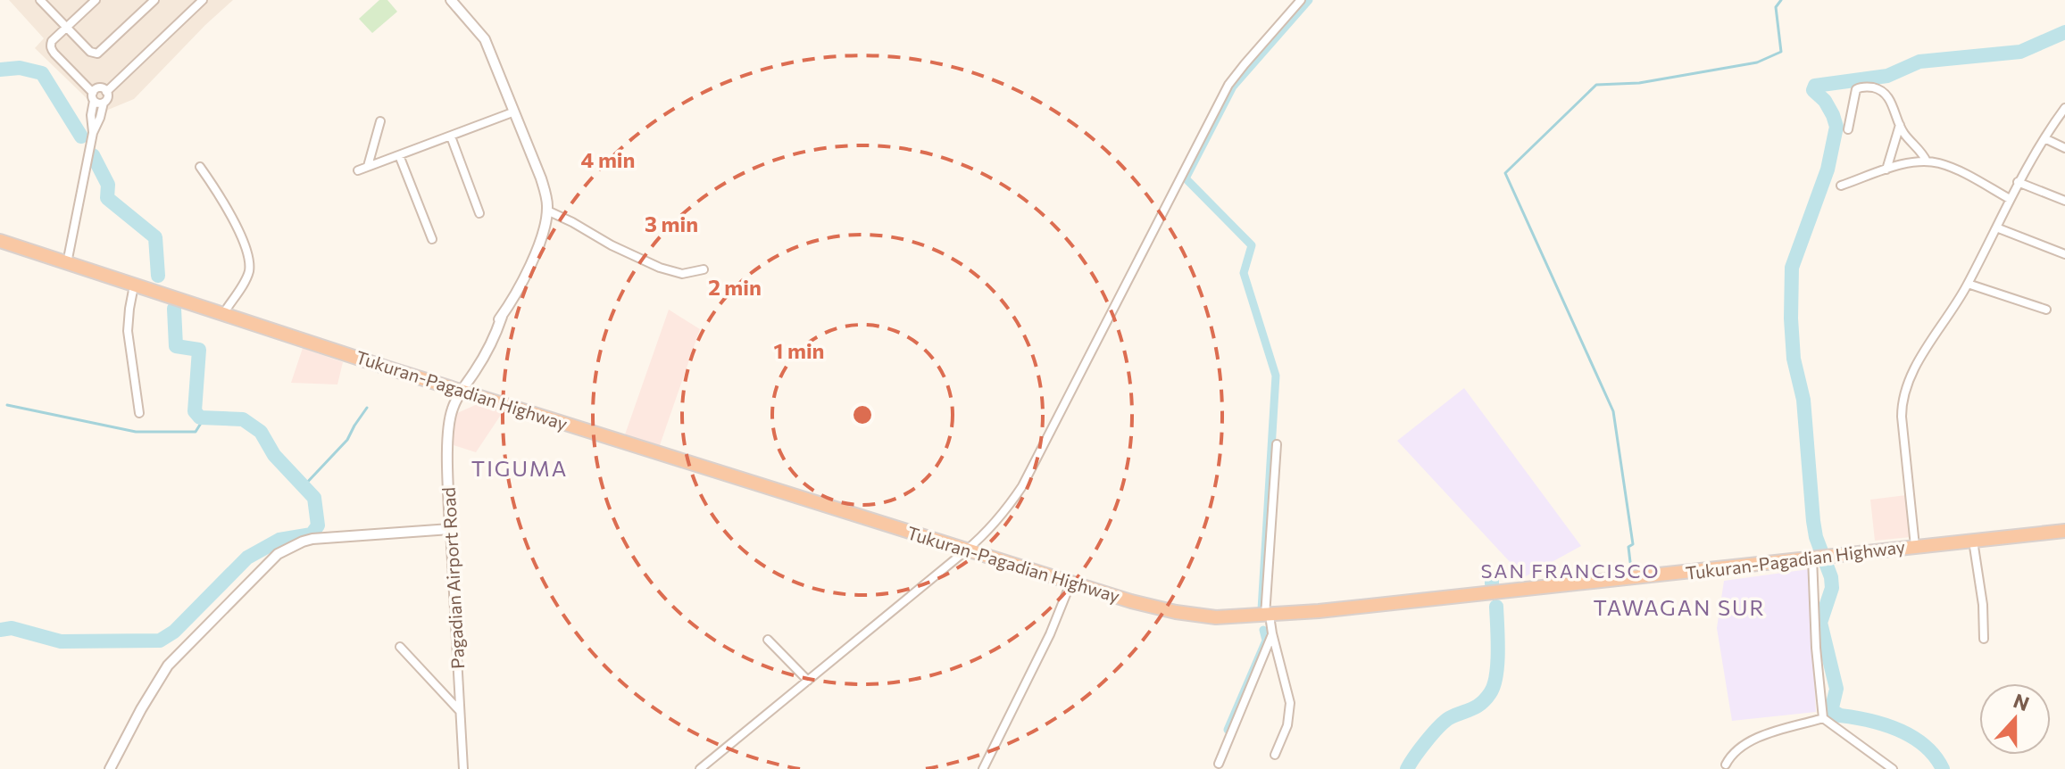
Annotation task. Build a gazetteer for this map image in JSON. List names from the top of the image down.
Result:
{
  "streets": {
    "highway": ["Tukuran-Pagadian Highway"],
    "street": ["Pagadian Airport Road"]
  },
  "crossings": [
    ["Tukuran-Pagadian Highway", "Pagadian Airport Road"]
  ],
  "districts": ["TIGUMA", "SAN FRANCISCO", "TAWAGAN SUR"],
  "north": "top",
  "rings": [
    "4 min",
    "3 min",
    "2 min",
    "1 min"
  ]
}
